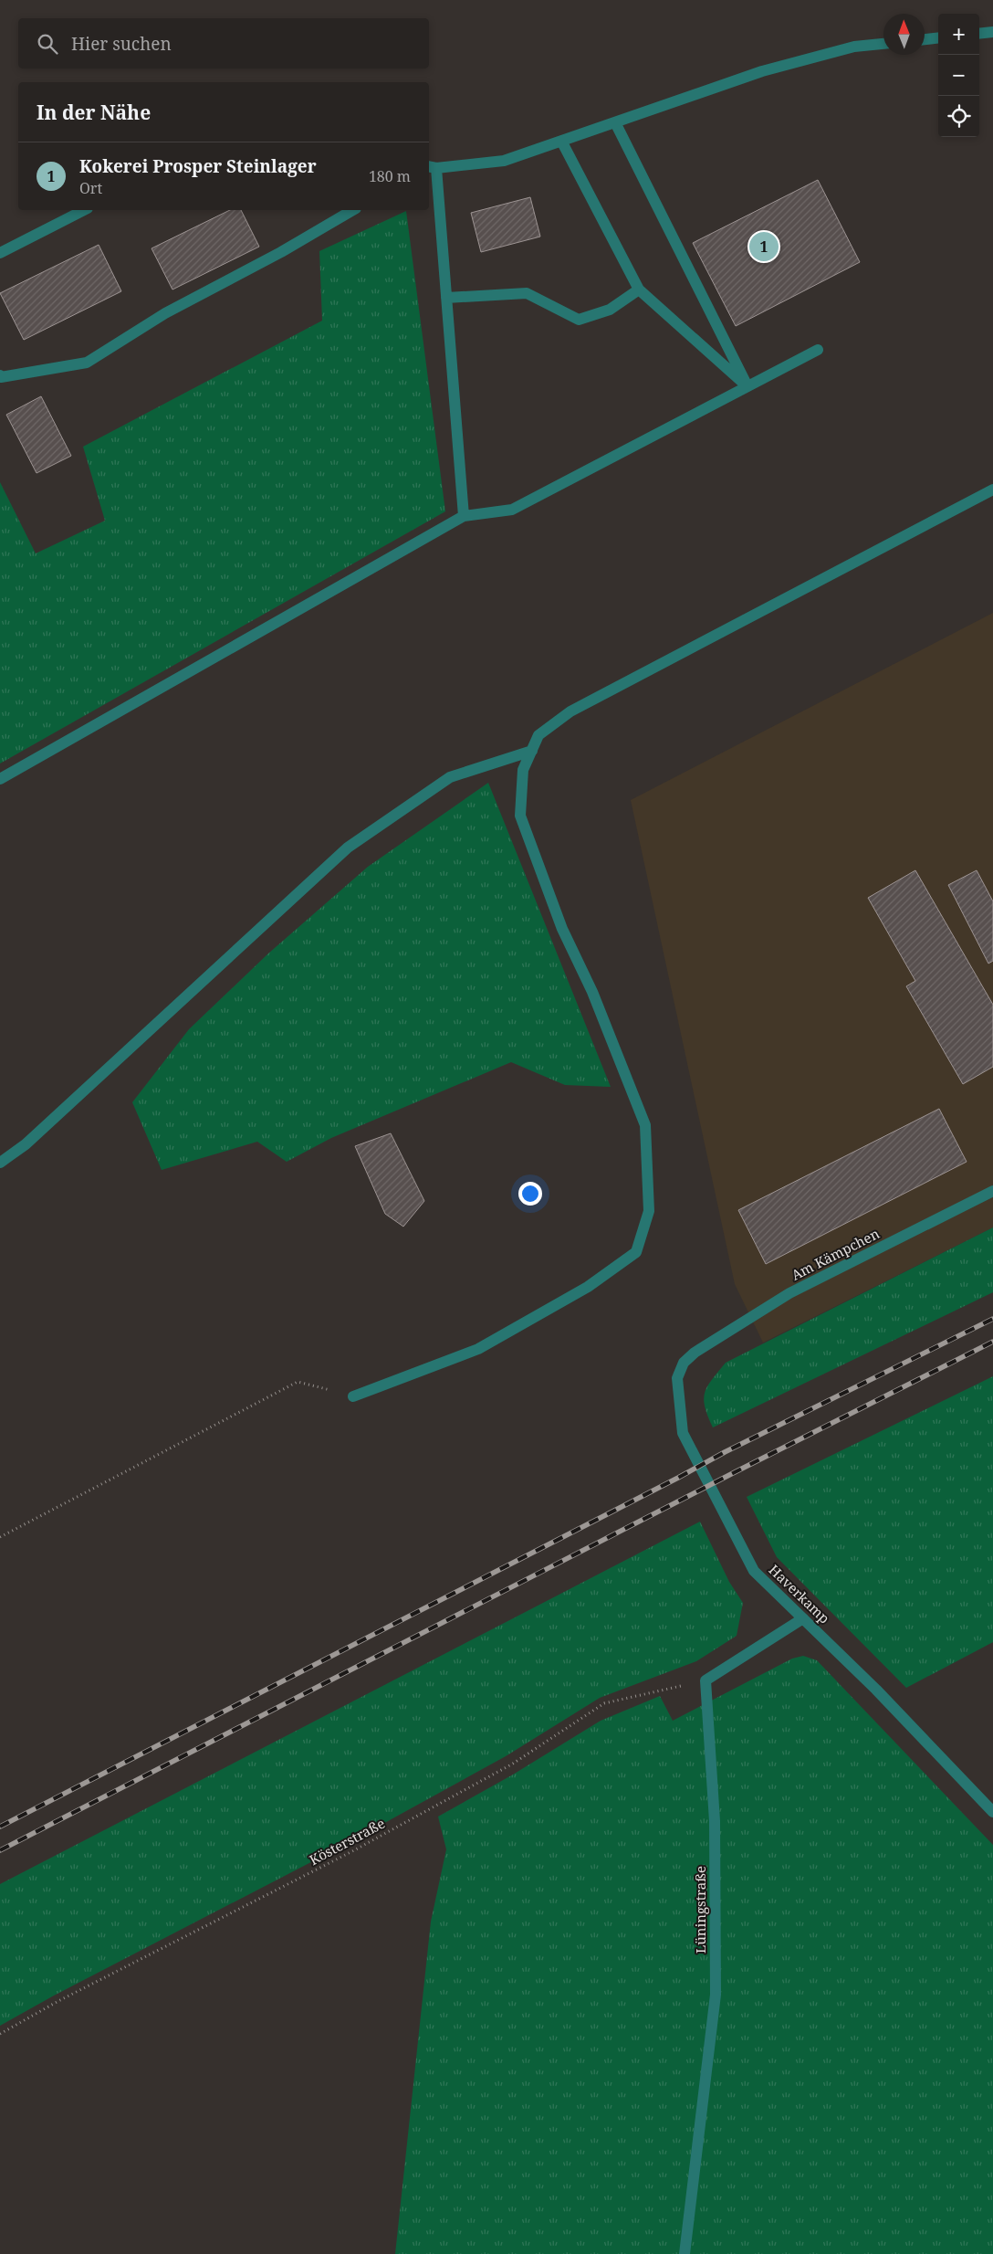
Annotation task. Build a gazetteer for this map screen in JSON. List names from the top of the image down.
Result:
{
  "streets": {
    "street": ["Am Kämpchen", "Haverkamp", "Lüningstraße"],
    "path": ["Kösterstraße"]
  },
  "crossings": [
    ["Am Kämpchen", "Haverkamp"],
    ["Kösterstraße", "Lüningstraße"]
  ],
  "north": "top",
  "page": {
    "map_buttons": ["+", "−"],
    "search": "Hier suchen",
    "heading": "In der Nähe",
    "list": [
      {
        "mark": "1",
        "name": "Kokerei Prosper Steinlager",
        "note": "Ort",
        "value": "180 m"
      }
    ],
    "pins": "1"
  }
}
